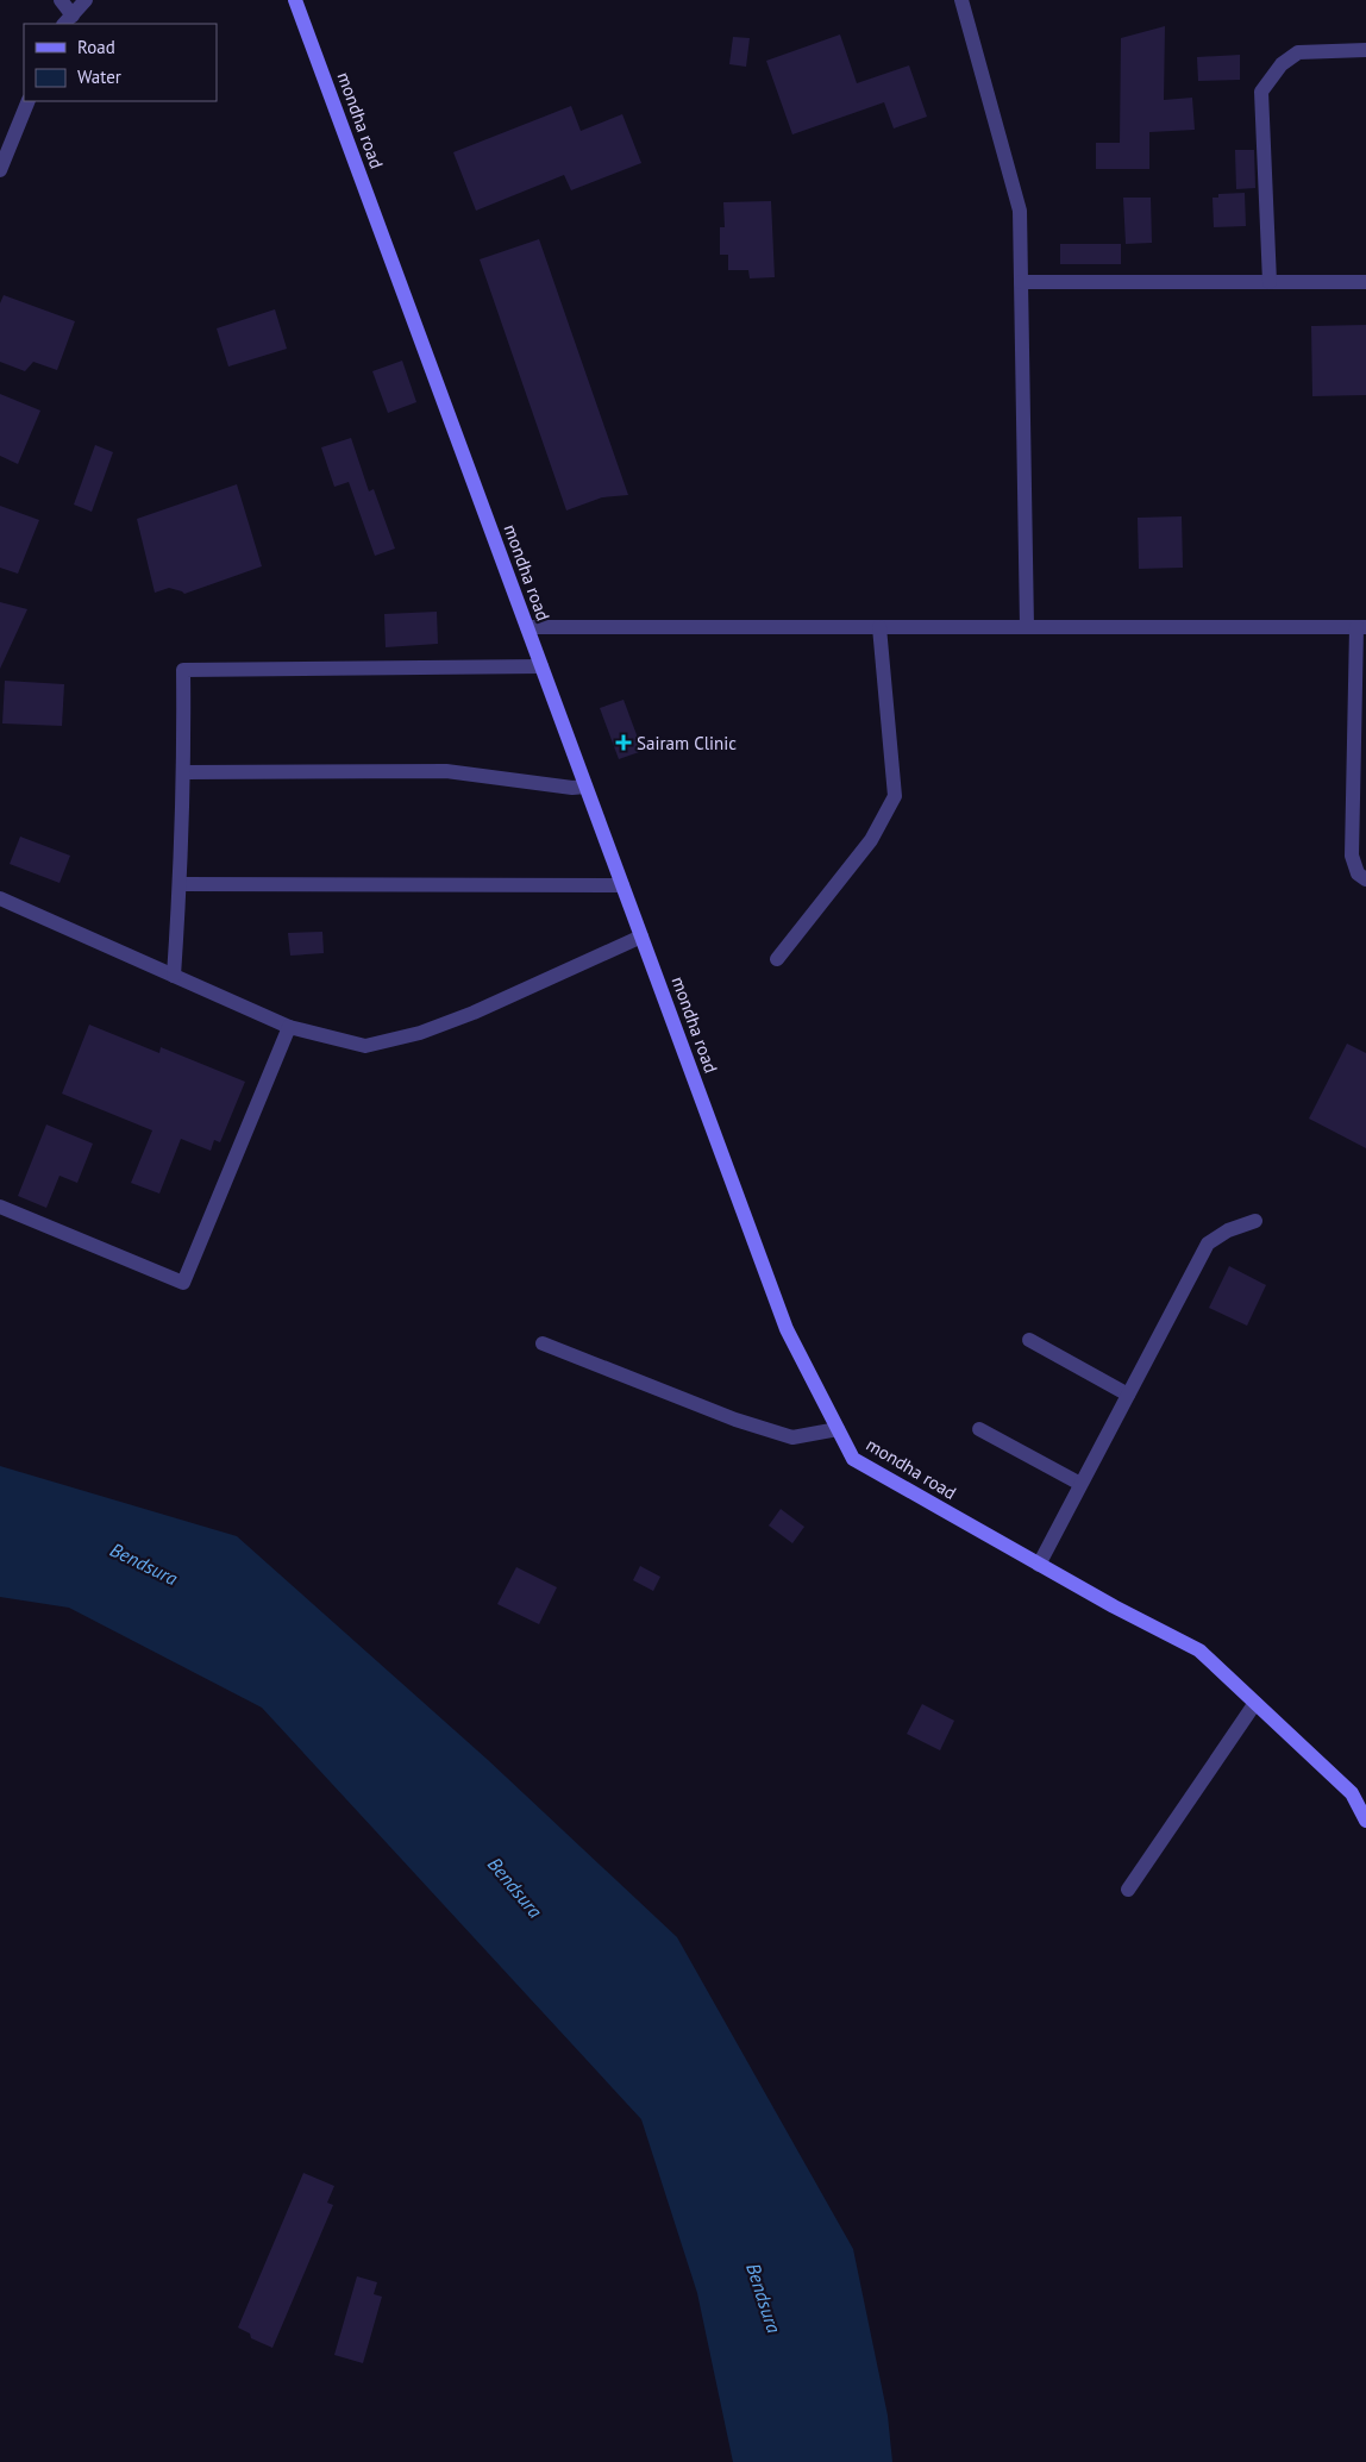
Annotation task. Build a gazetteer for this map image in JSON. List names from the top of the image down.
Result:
{
  "streets": {
    "street": ["mondha road"]
  },
  "water": ["Bendsura"],
  "places": {
    "health": ["Sairam Clinic"]
  },
  "legend": ["Road", "Water"]
}
